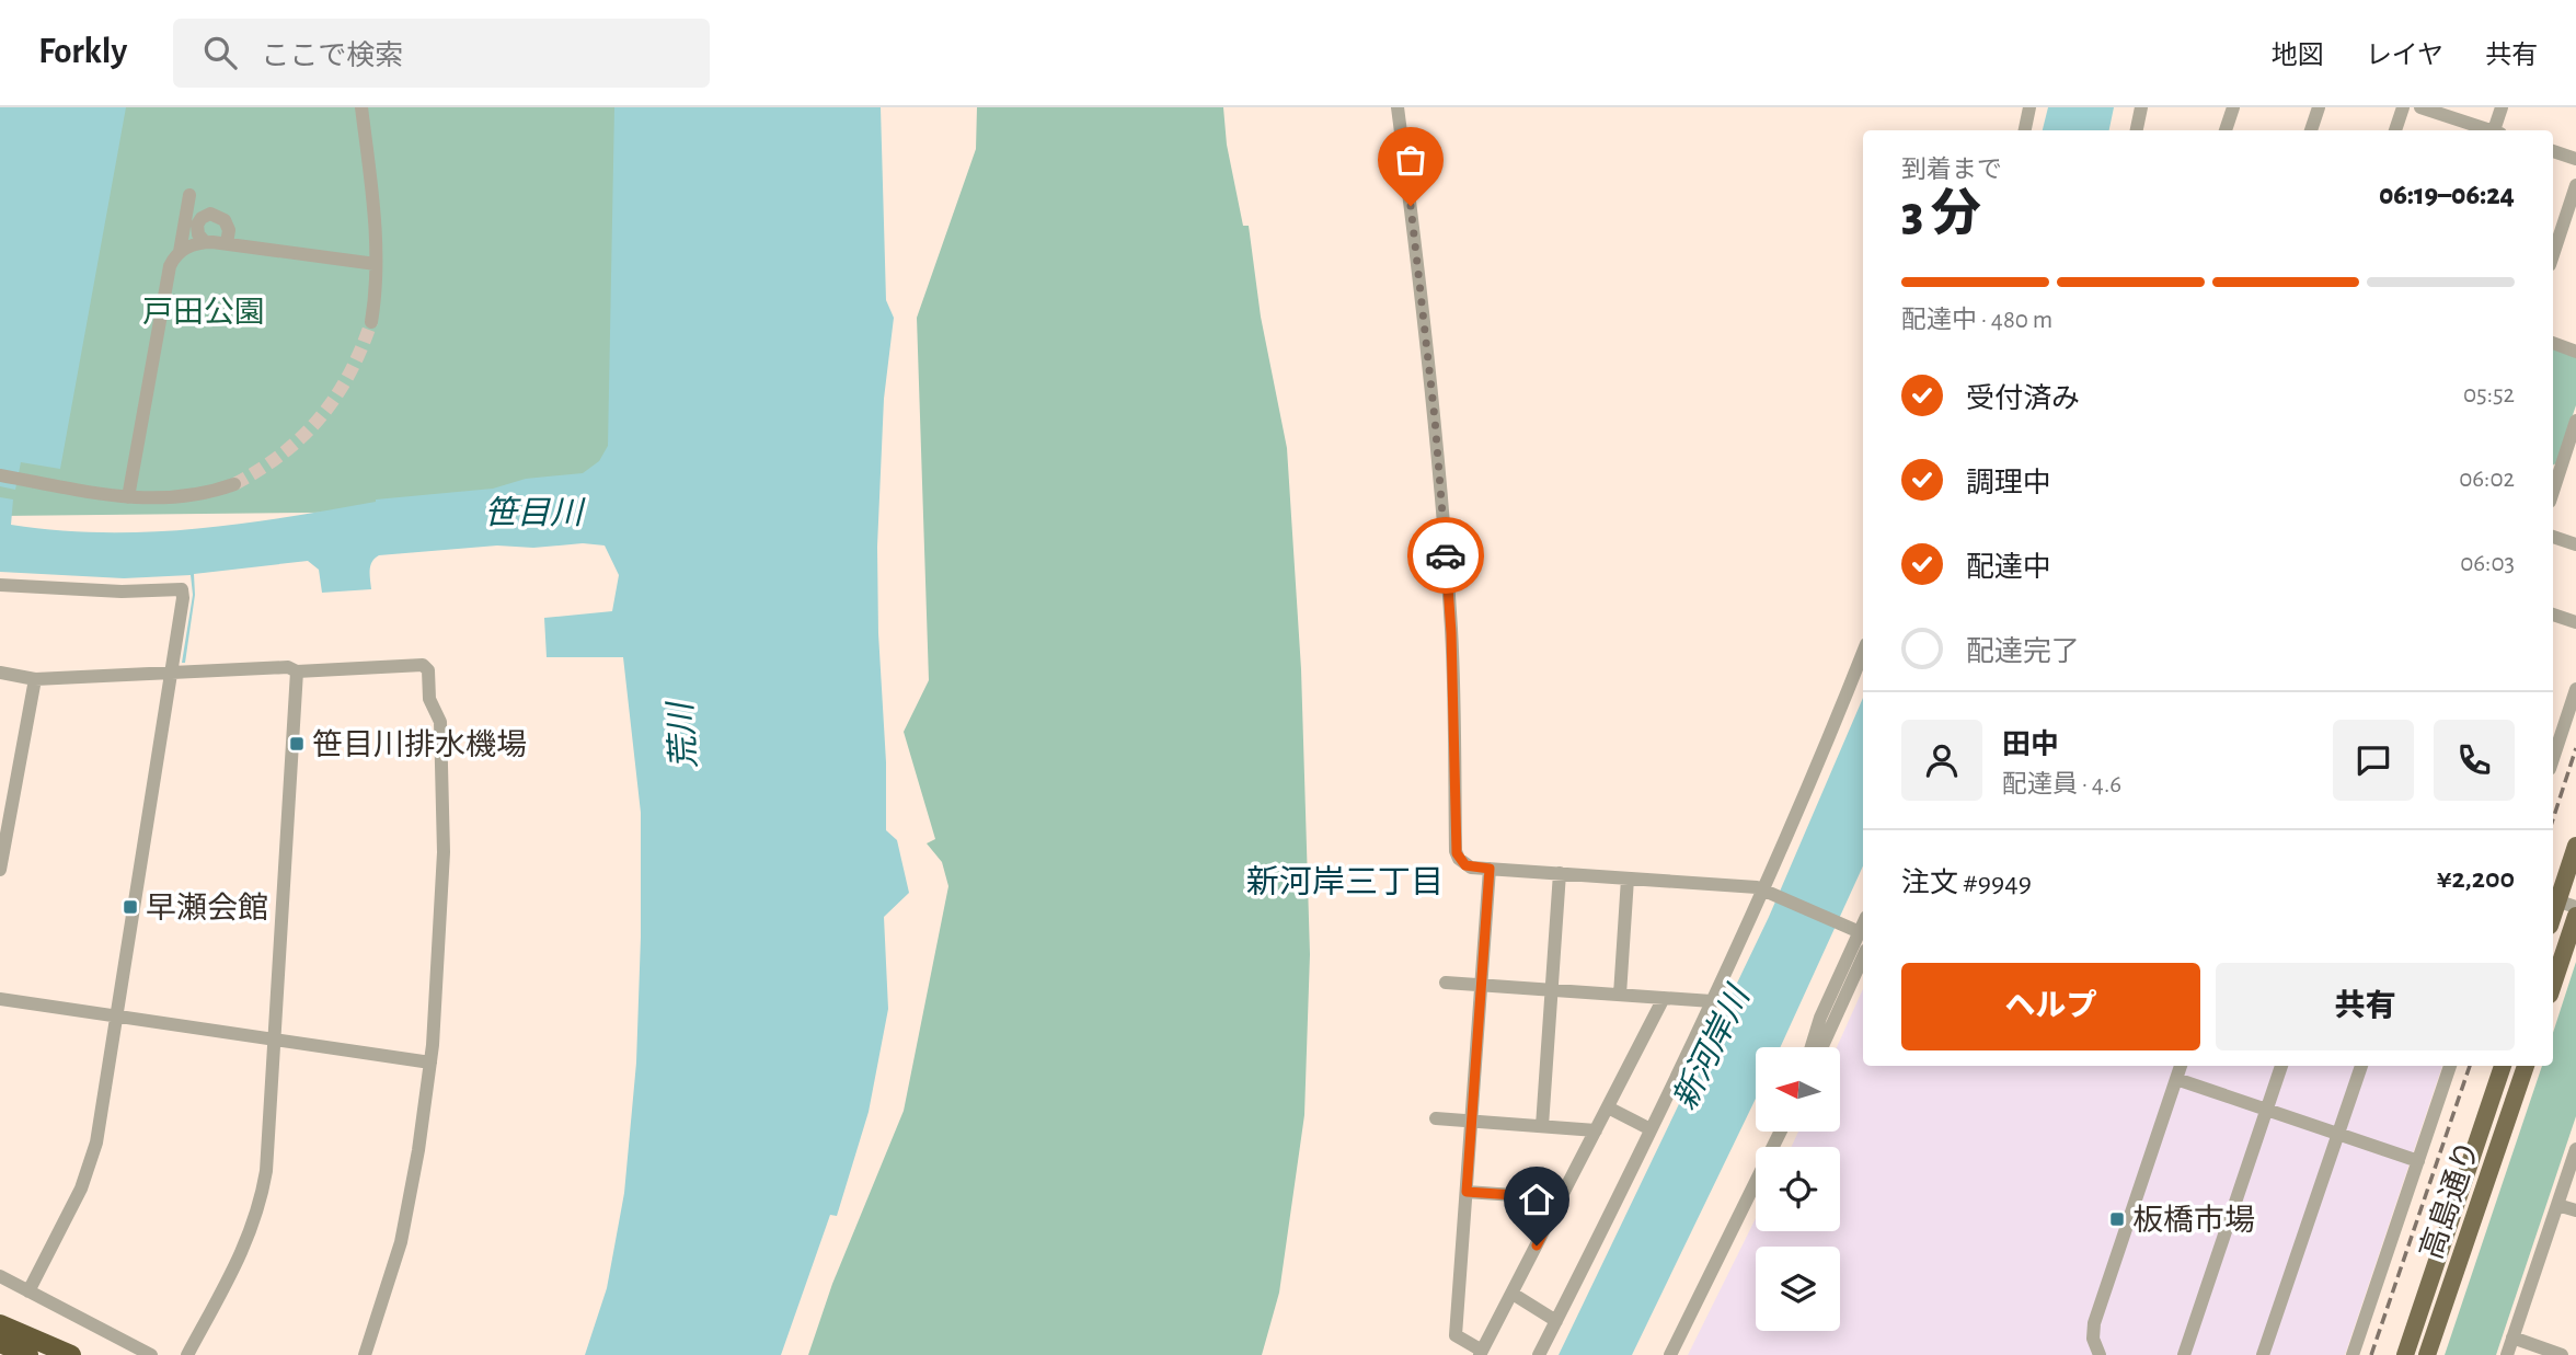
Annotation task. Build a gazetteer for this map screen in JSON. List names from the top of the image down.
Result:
{
  "streets": {
    "main road": ["高島通り"]
  },
  "districts": ["新河岸三丁目"],
  "water": ["笹目川", "荒川", "新河岸川"],
  "parks": ["戸田公園"],
  "places": {
    "transit": ["笹目川排水機場", "早瀬会館", "板橋市場"]
  },
  "north": "left",
  "page": {
    "header": "Forkly",
    "search": "ここで検索",
    "nav": ["地図", "レイヤ", "共有"],
    "heading": ["3 分", "到着まで", "06:19–06:24"],
    "panel": [
      "田中",
      "配達員 · 4.6",
      "注文 #9949",
      "¥2,200"
    ],
    "bar": "配達中 · 480 m",
    "list": [
      ["受付済み", "05:52"],
      ["調理中", "06:02"],
      ["配達中", "06:03"],
      "配達完了"
    ],
    "buttons": ["ヘルプ", "共有"]
  }
}
